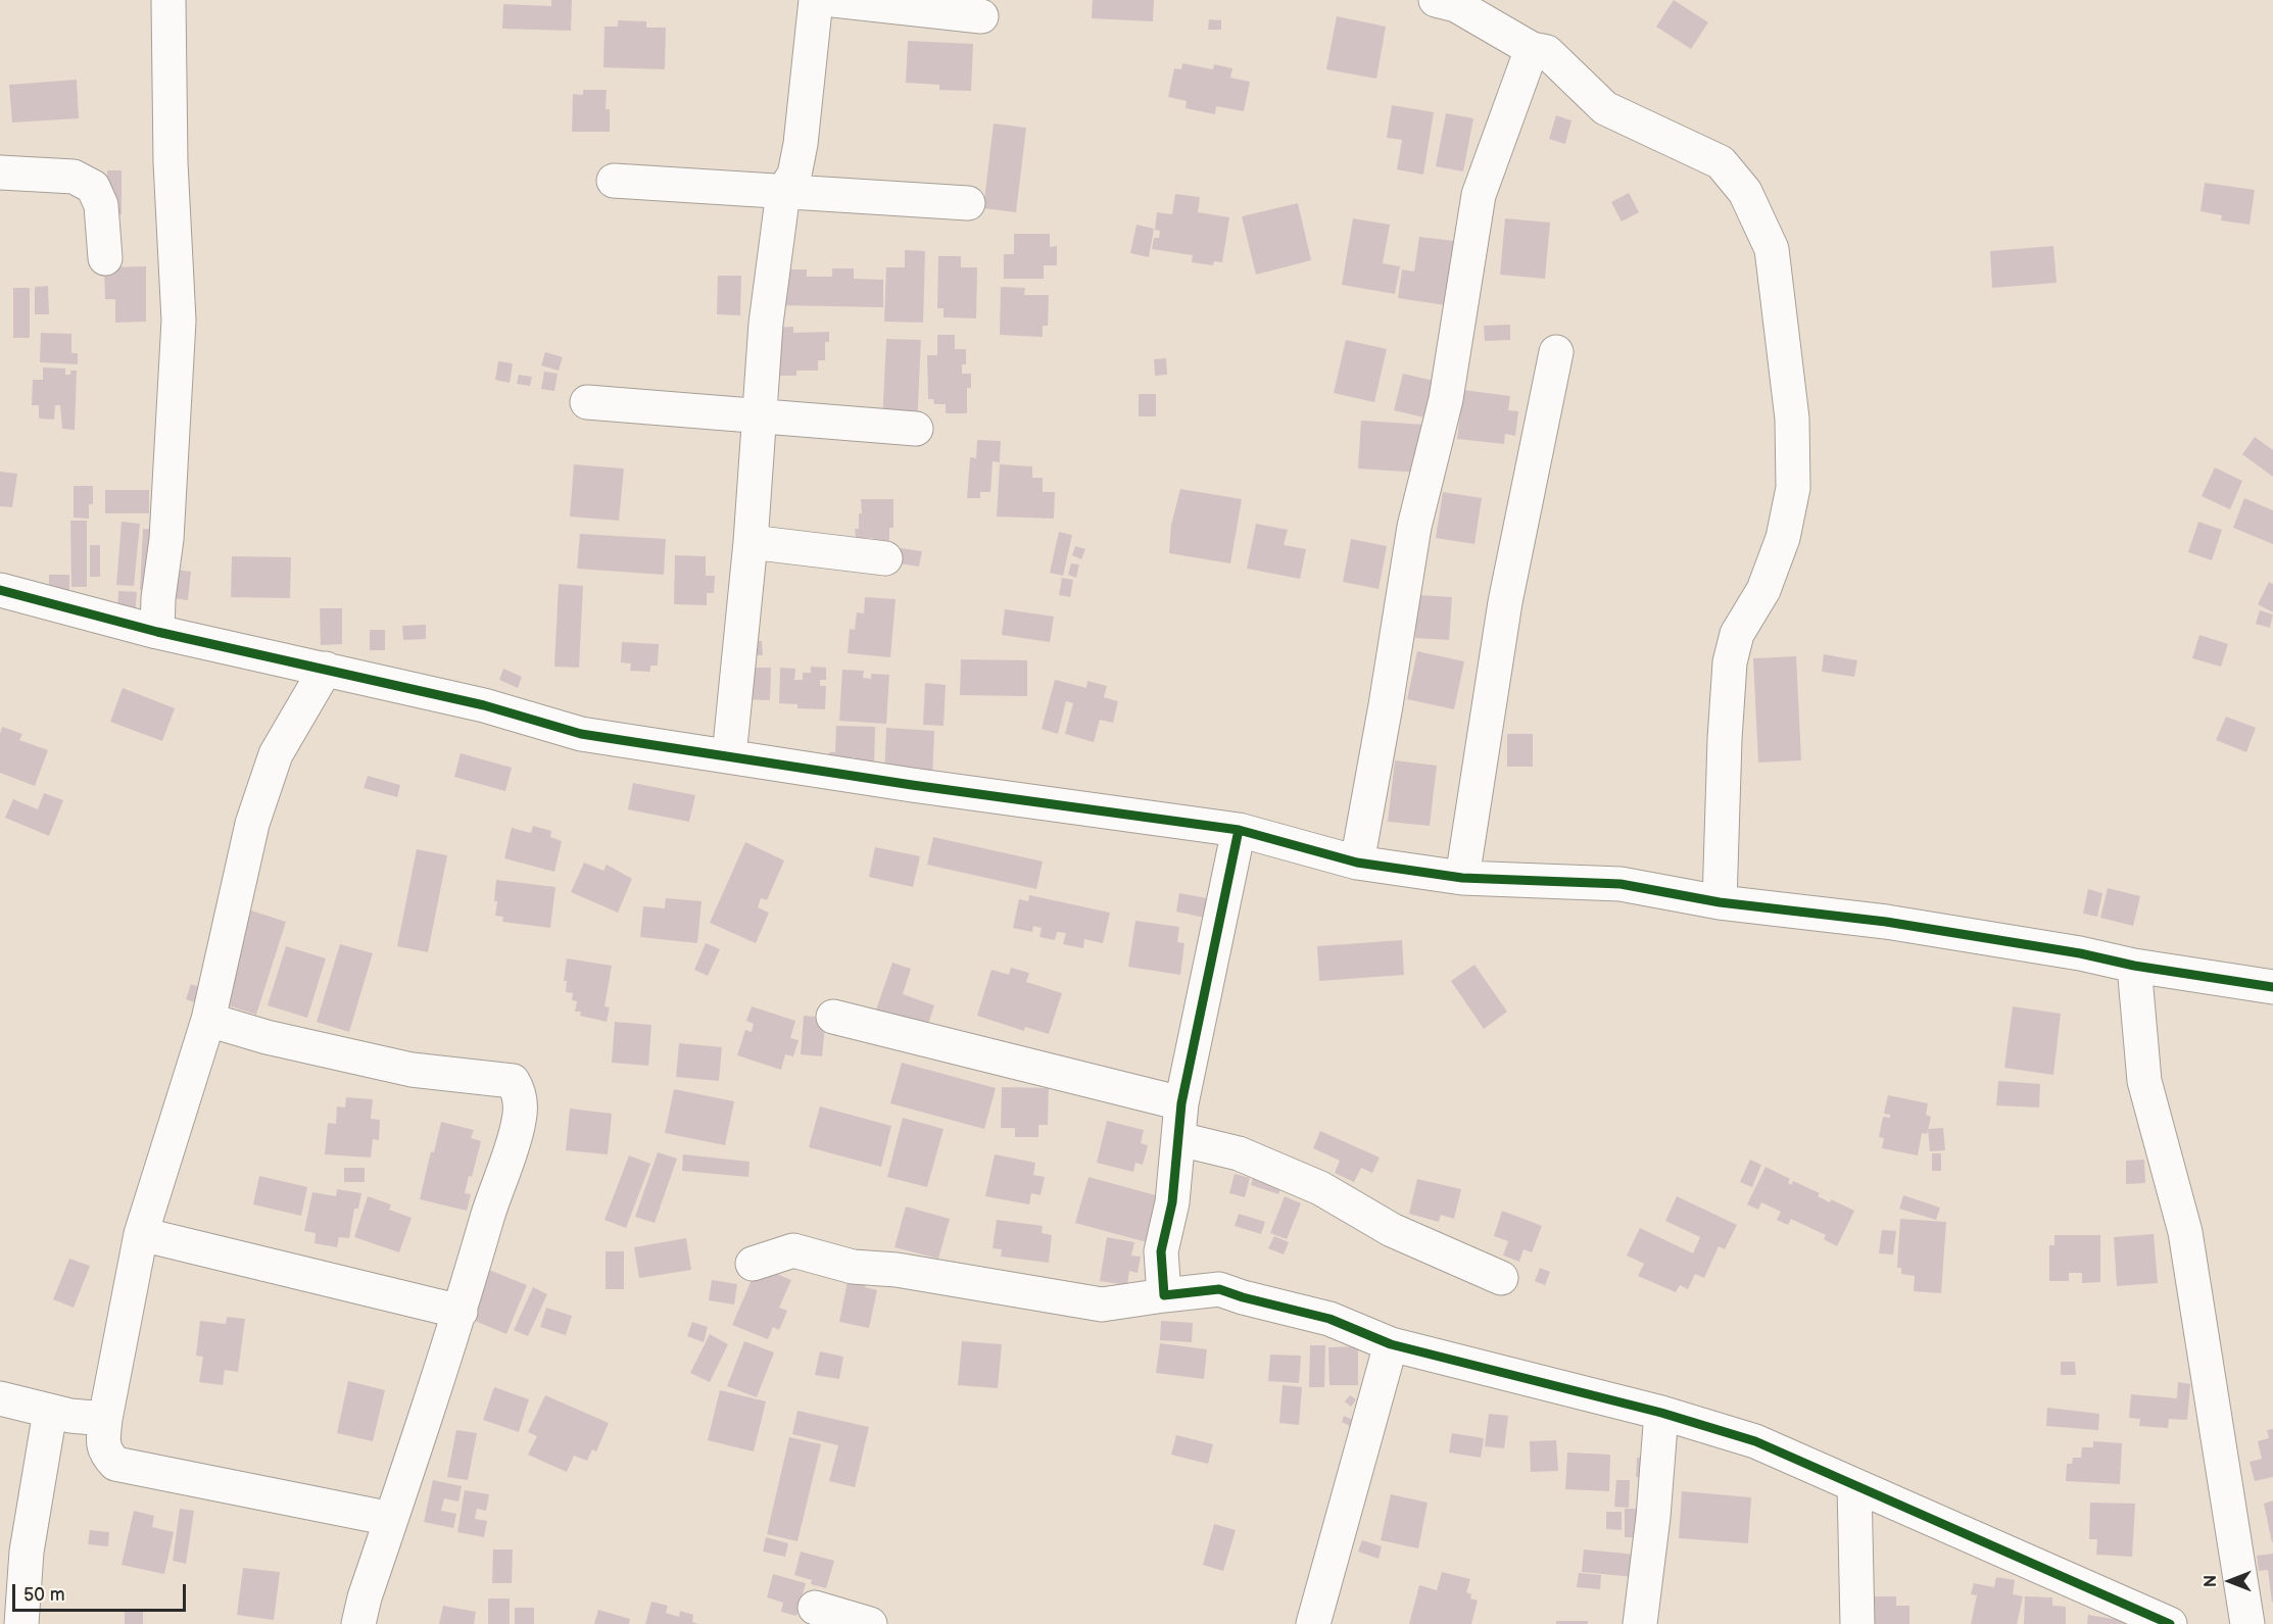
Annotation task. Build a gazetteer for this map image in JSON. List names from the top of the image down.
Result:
{
  "scale_bar": "50 m",
  "north": "left"
}
